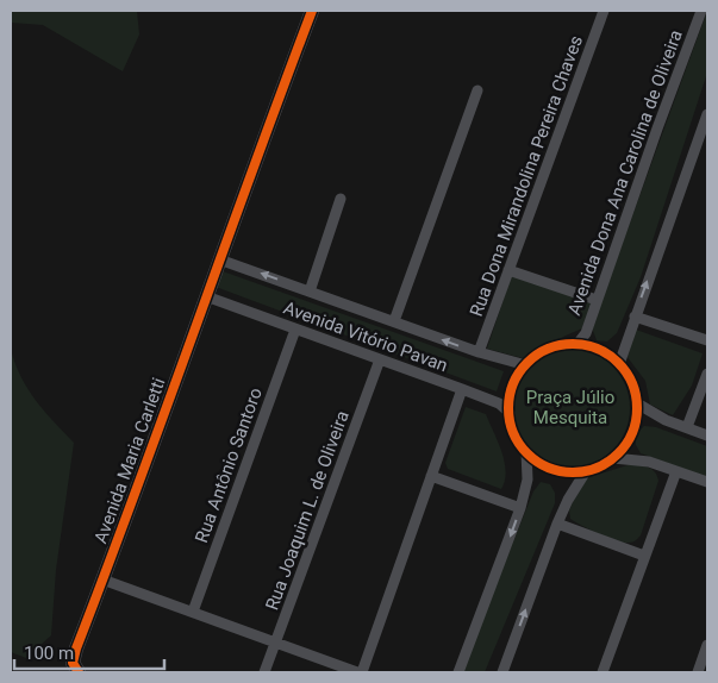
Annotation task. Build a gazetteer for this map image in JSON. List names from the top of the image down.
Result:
{
  "streets": {
    "street": [
      "Avenida Dona Ana Carolina de Oliveira",
      "Rua Dona Mirandolina Pereira Chaves",
      "Avenida Vitório Pavan",
      "Avenida Maria Carletti",
      "Rua Antônio Santoro",
      "Rua Joaquim L. de Oliveira"
    ]
  },
  "crossings": [
    ["Avenida Dona Ana Carolina de Oliveira", "Avenida Vitório Pavan"],
    ["Rua Dona Mirandolina Pereira Chaves", "Avenida Vitório Pavan"],
    ["Avenida Vitório Pavan", "Avenida Maria Carletti"],
    ["Avenida Vitório Pavan", "Rua Antônio Santoro"],
    ["Avenida Vitório Pavan", "Rua Joaquim L. de Oliveira"]
  ],
  "parks": ["Praça Júlio Mesquita"],
  "scale_bar": "100 m"
}
